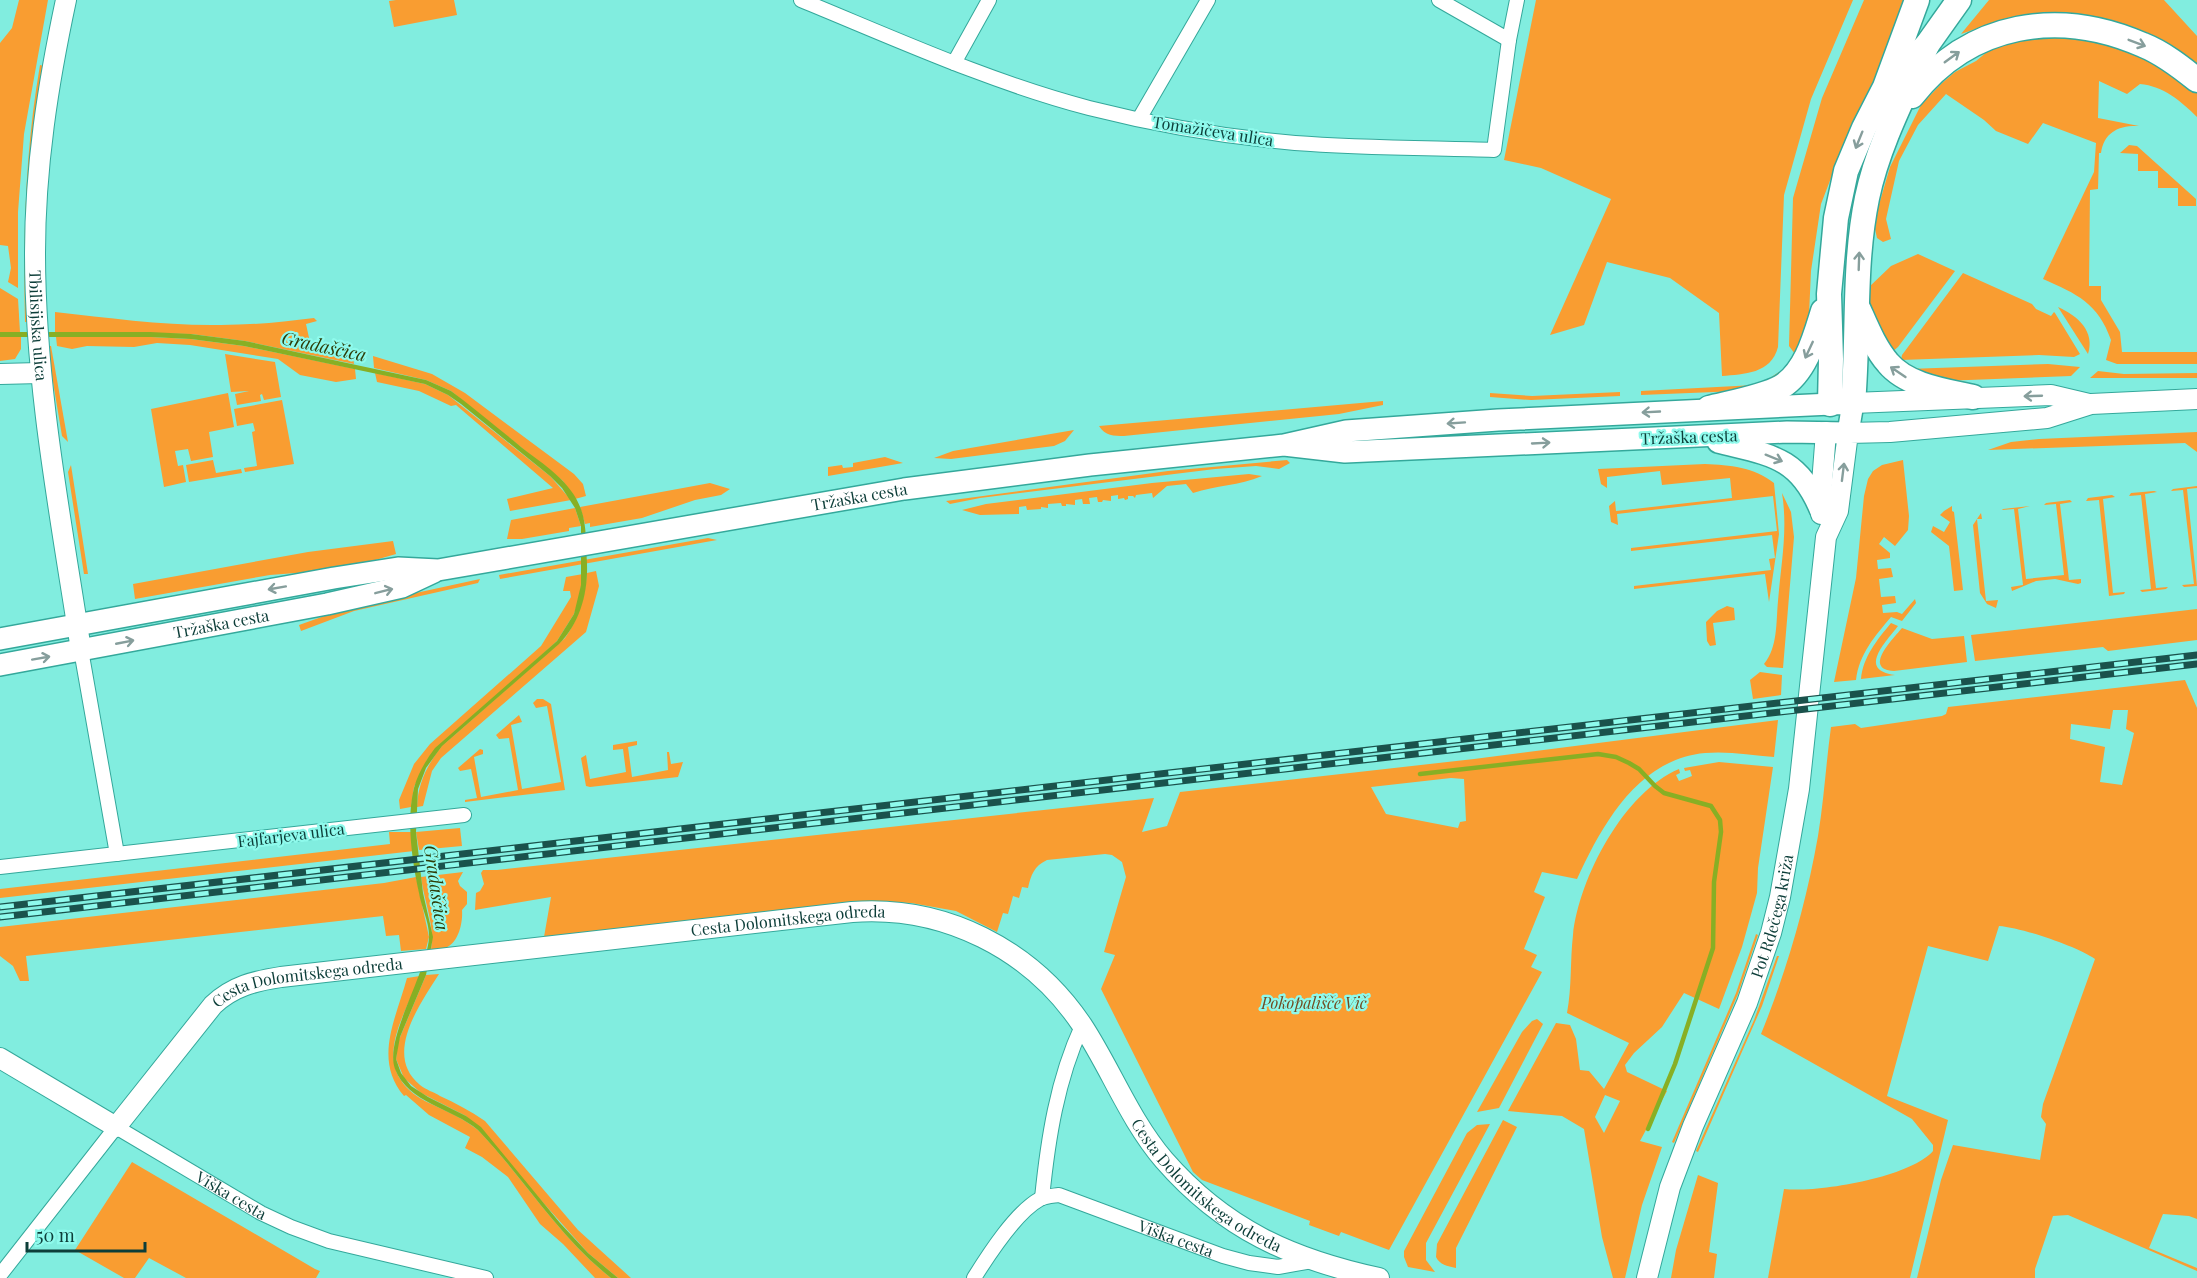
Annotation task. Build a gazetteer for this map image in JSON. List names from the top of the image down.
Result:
{
  "streets": {
    "main road": ["Tržaška cesta"],
    "street": [
      "Tomažičeva ulica",
      "Tbilisijska ulica",
      "Fajfarjeva ulica",
      "Pot Rdečega križa",
      "Cesta Dolomitskega odreda",
      "Viška cesta"
    ]
  },
  "crossings": [
    ["Tbilisijska ulica", "Tržaška cesta"],
    ["Tržaška cesta", "Pot Rdečega križa"],
    ["Cesta Dolomitskega odreda", "Viška cesta"]
  ],
  "water": ["Gradaščica"],
  "parks": ["Pokopališče Vič"],
  "scale_bar": "50 m"
}
